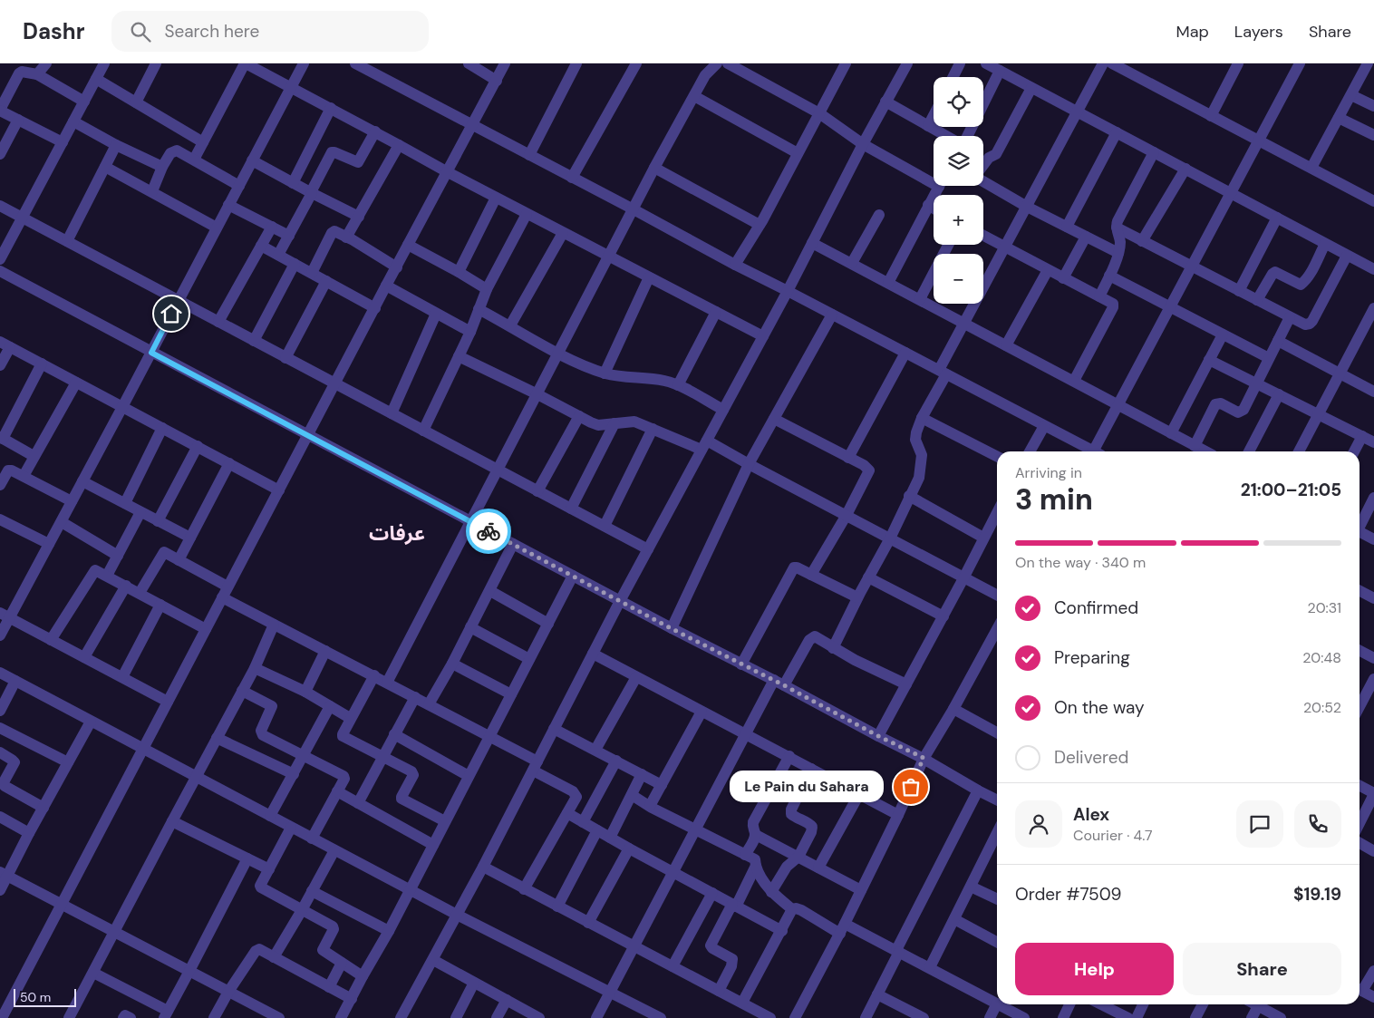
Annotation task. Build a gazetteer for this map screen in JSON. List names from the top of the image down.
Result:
{
  "districts": ["عرفات"],
  "places": ["Le Pain du Sahara"],
  "scale_bar": "50 m",
  "page": {
    "header": "Dashr",
    "search": "Search here",
    "nav": ["Map", "Layers", "Share"],
    "map_buttons": ["+", "−"],
    "heading": ["3 min", "Arriving in", "21:00–21:05"],
    "panel": [
      "Alex",
      "Courier · 4.7",
      "Order #7509",
      "$19.19"
    ],
    "bar": "On the way · 340 m",
    "list": [
      ["Confirmed", "20:31"],
      ["Preparing", "20:48"],
      ["On the way", "20:52"],
      "Delivered"
    ],
    "bubble": "Le Pain du Sahara",
    "buttons": ["Help", "Share"],
    "scale": "50 m"
  }
}
